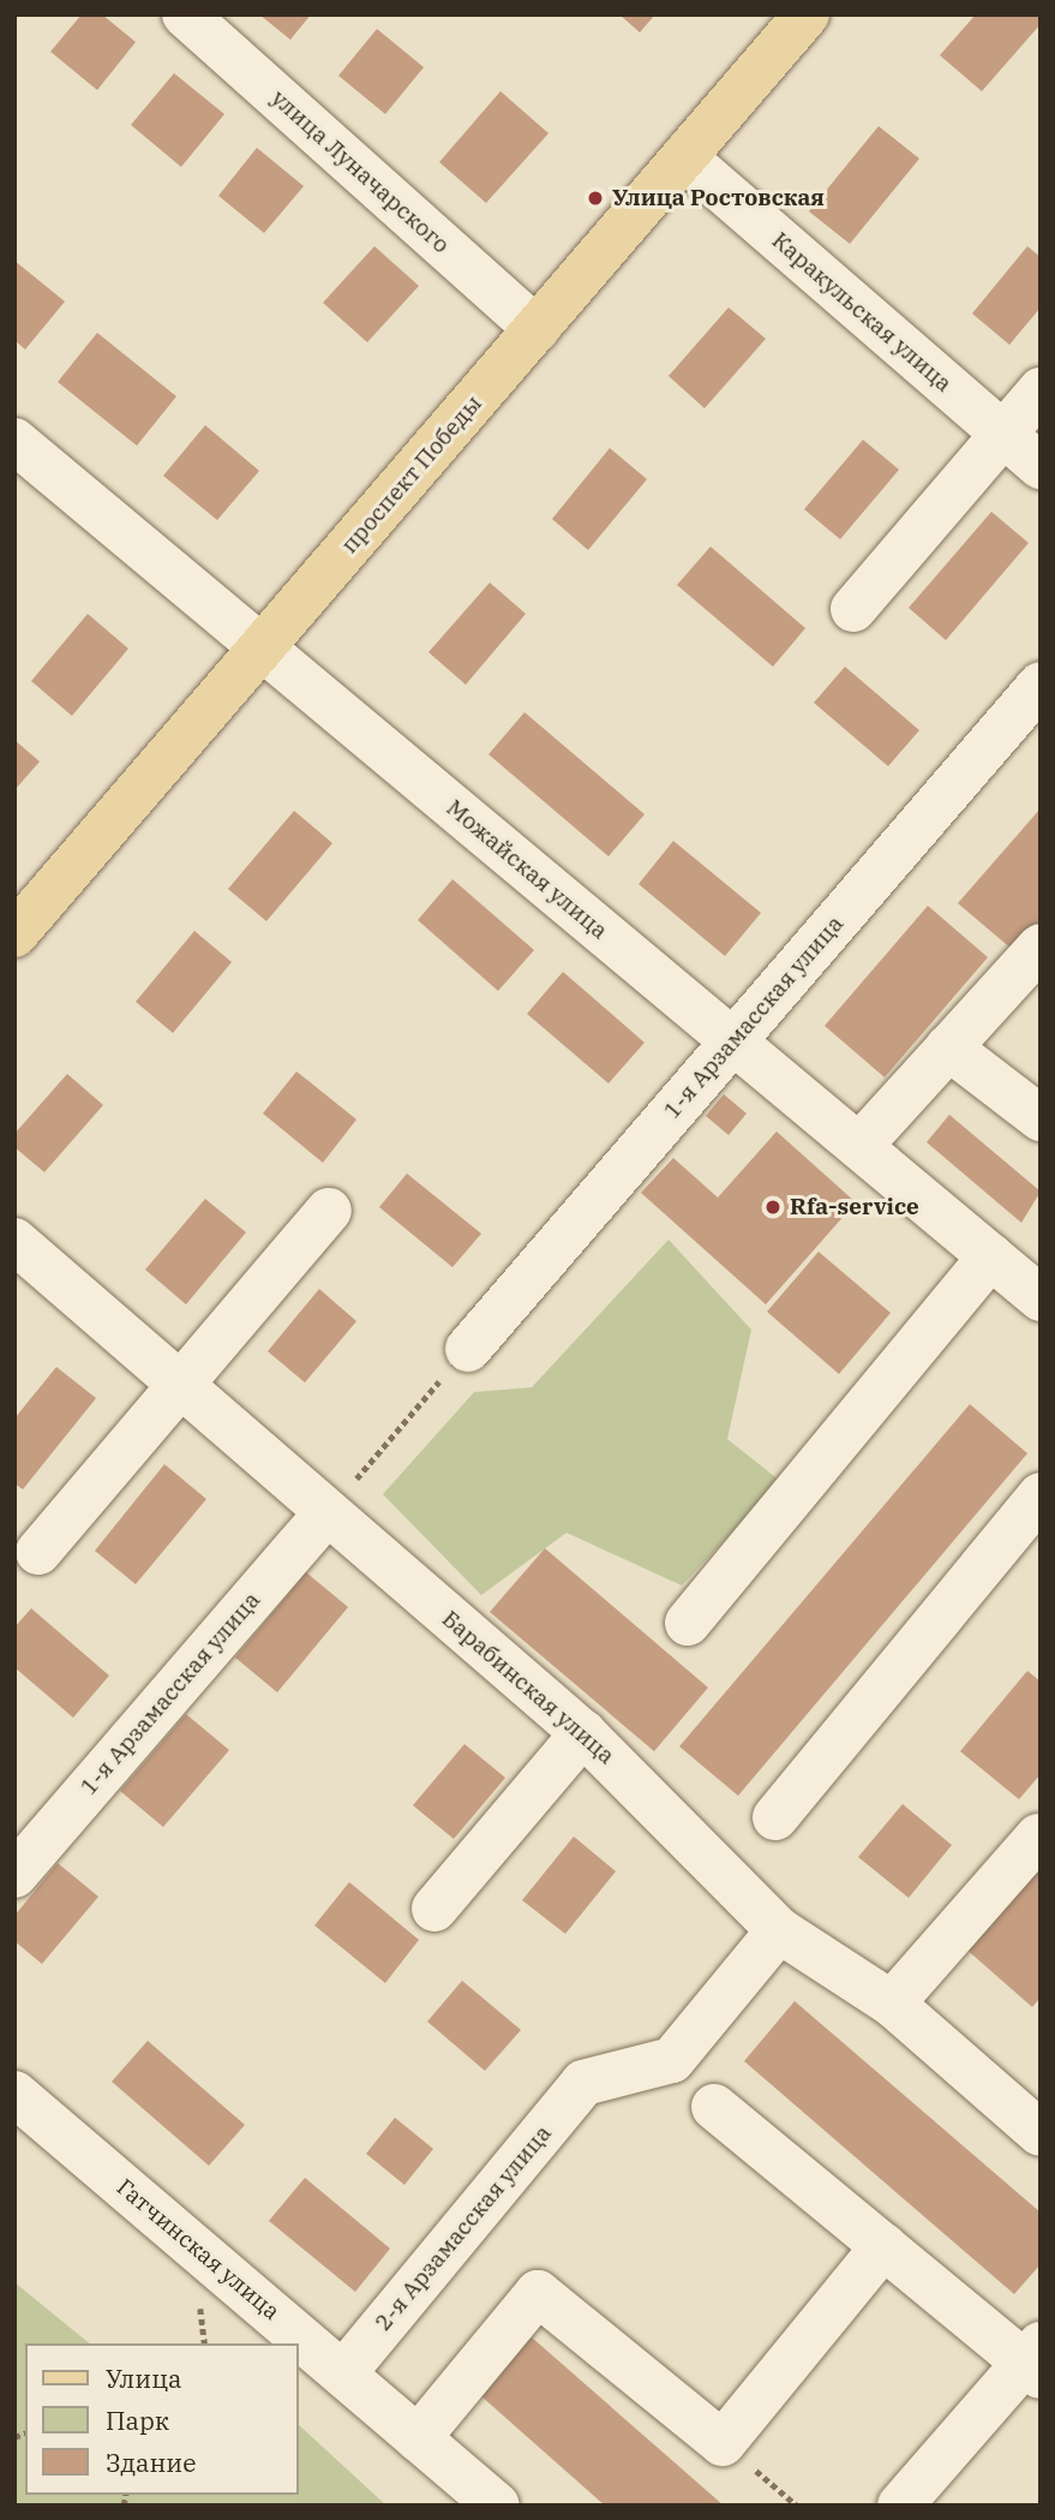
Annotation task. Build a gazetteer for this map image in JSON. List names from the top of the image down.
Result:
{
  "streets": {
    "main road": ["проспект Победы"],
    "street": [
      "улица Луначарского",
      "Каракульская улица",
      "Можайская улица",
      "1-я Арзамасская улица",
      "Барабинская улица",
      "2-я Арзамасская улица",
      "Гатчинская улица"
    ]
  },
  "crossings": [
    ["улица Луначарского", "проспект Победы"],
    ["Каракульская улица", "проспект Победы"],
    ["проспект Победы", "Можайская улица"],
    ["Можайская улица", "1-я Арзамасская улица"],
    ["1-я Арзамасская улица", "Барабинская улица"],
    ["Барабинская улица", "2-я Арзамасская улица"],
    ["2-я Арзамасская улица", "Гатчинская улица"]
  ],
  "places": ["Улица Ростовская", "Rfa-service"],
  "legend": ["Улица", "Парк", "Здание"]
}
